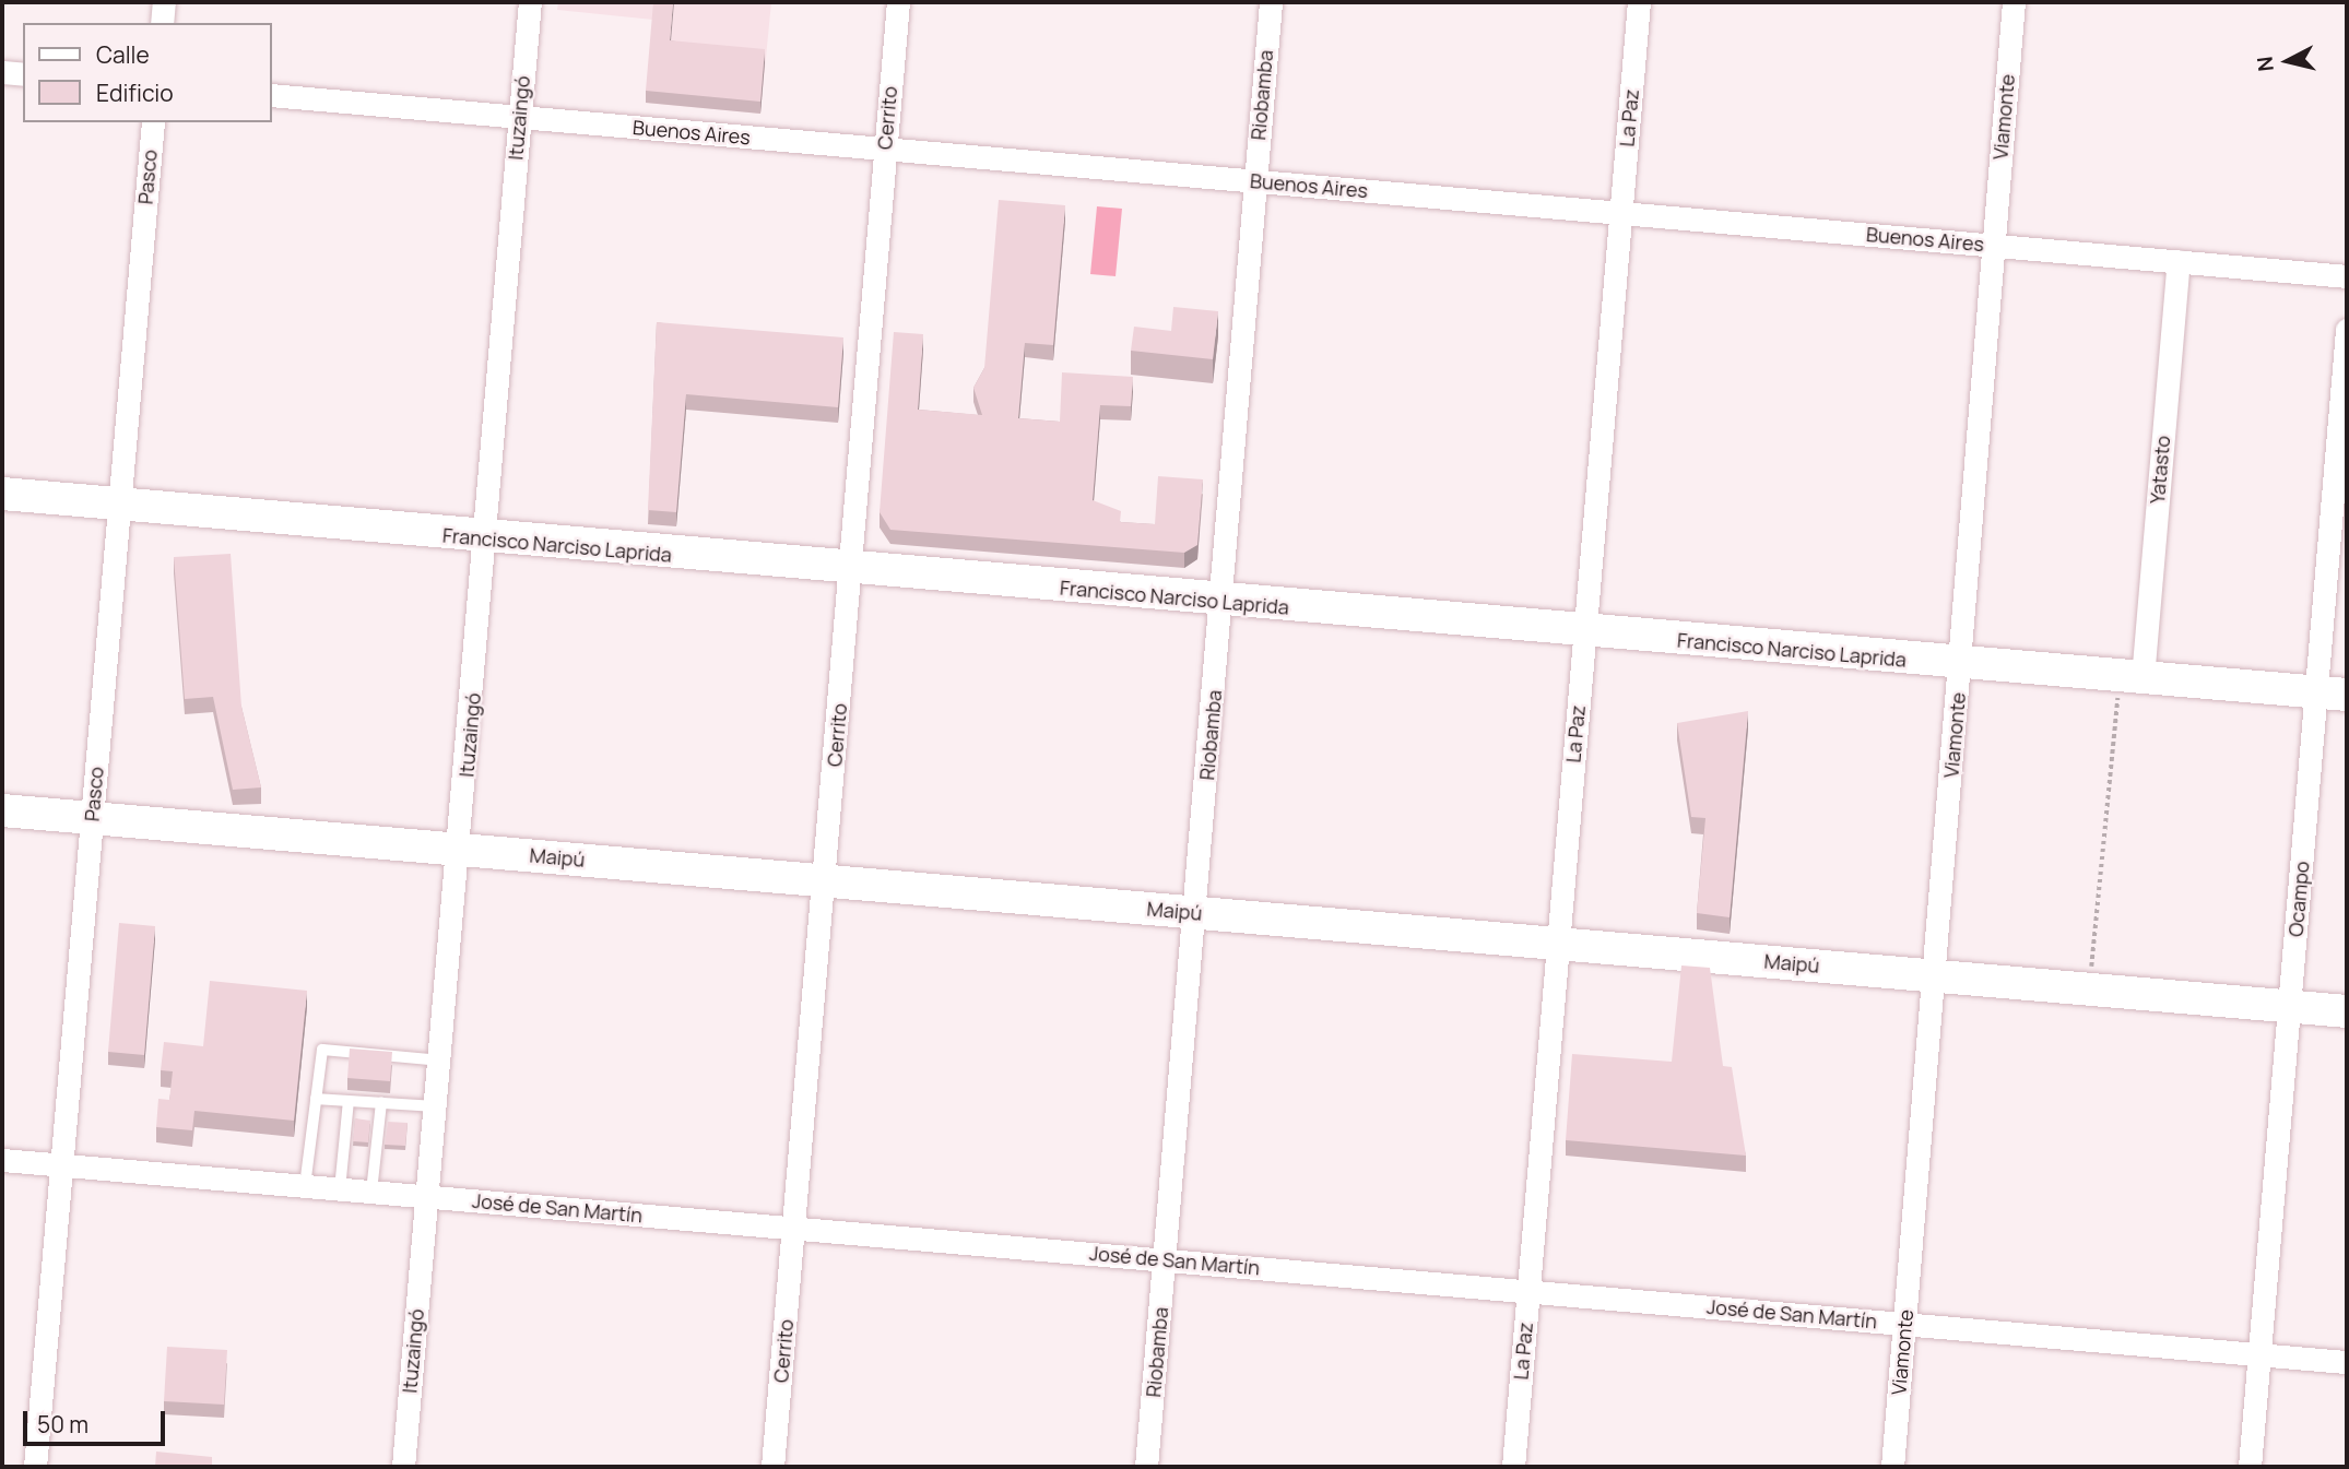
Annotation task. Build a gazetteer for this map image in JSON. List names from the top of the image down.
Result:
{
  "streets": {
    "main road": ["Francisco Narciso Laprida", "Maipú"],
    "street": [
      "Riobamba",
      "Viamonte",
      "Ituzaingó",
      "Cerrito",
      "La Paz",
      "Buenos Aires",
      "Pasco",
      "Yatasto",
      "Ocampo",
      "José de San Martín"
    ]
  },
  "crossings": [
    ["Riobamba", "Buenos Aires"],
    ["Riobamba", "Francisco Narciso Laprida"],
    ["Riobamba", "Maipú"],
    ["Riobamba", "José de San Martín"],
    ["Viamonte", "Buenos Aires"],
    ["Viamonte", "Francisco Narciso Laprida"],
    ["Viamonte", "Maipú"],
    ["Viamonte", "José de San Martín"],
    ["Ituzaingó", "Buenos Aires"],
    ["Ituzaingó", "Francisco Narciso Laprida"],
    ["Ituzaingó", "Maipú"],
    ["Ituzaingó", "José de San Martín"],
    ["Cerrito", "Buenos Aires"],
    ["Cerrito", "Francisco Narciso Laprida"],
    ["Cerrito", "Maipú"],
    ["Cerrito", "José de San Martín"],
    ["La Paz", "Buenos Aires"],
    ["La Paz", "Francisco Narciso Laprida"],
    ["La Paz", "Maipú"],
    ["La Paz", "José de San Martín"],
    ["Buenos Aires", "Yatasto"],
    ["Pasco", "Francisco Narciso Laprida"],
    ["Pasco", "Maipú"],
    ["Pasco", "José de San Martín"],
    ["Yatasto", "Francisco Narciso Laprida"],
    ["Francisco Narciso Laprida", "Ocampo"],
    ["Maipú", "Ocampo"],
    ["Ocampo", "José de San Martín"]
  ],
  "legend": ["Calle", "Edificio"],
  "scale_bar": "50 m",
  "north": "left"
}
